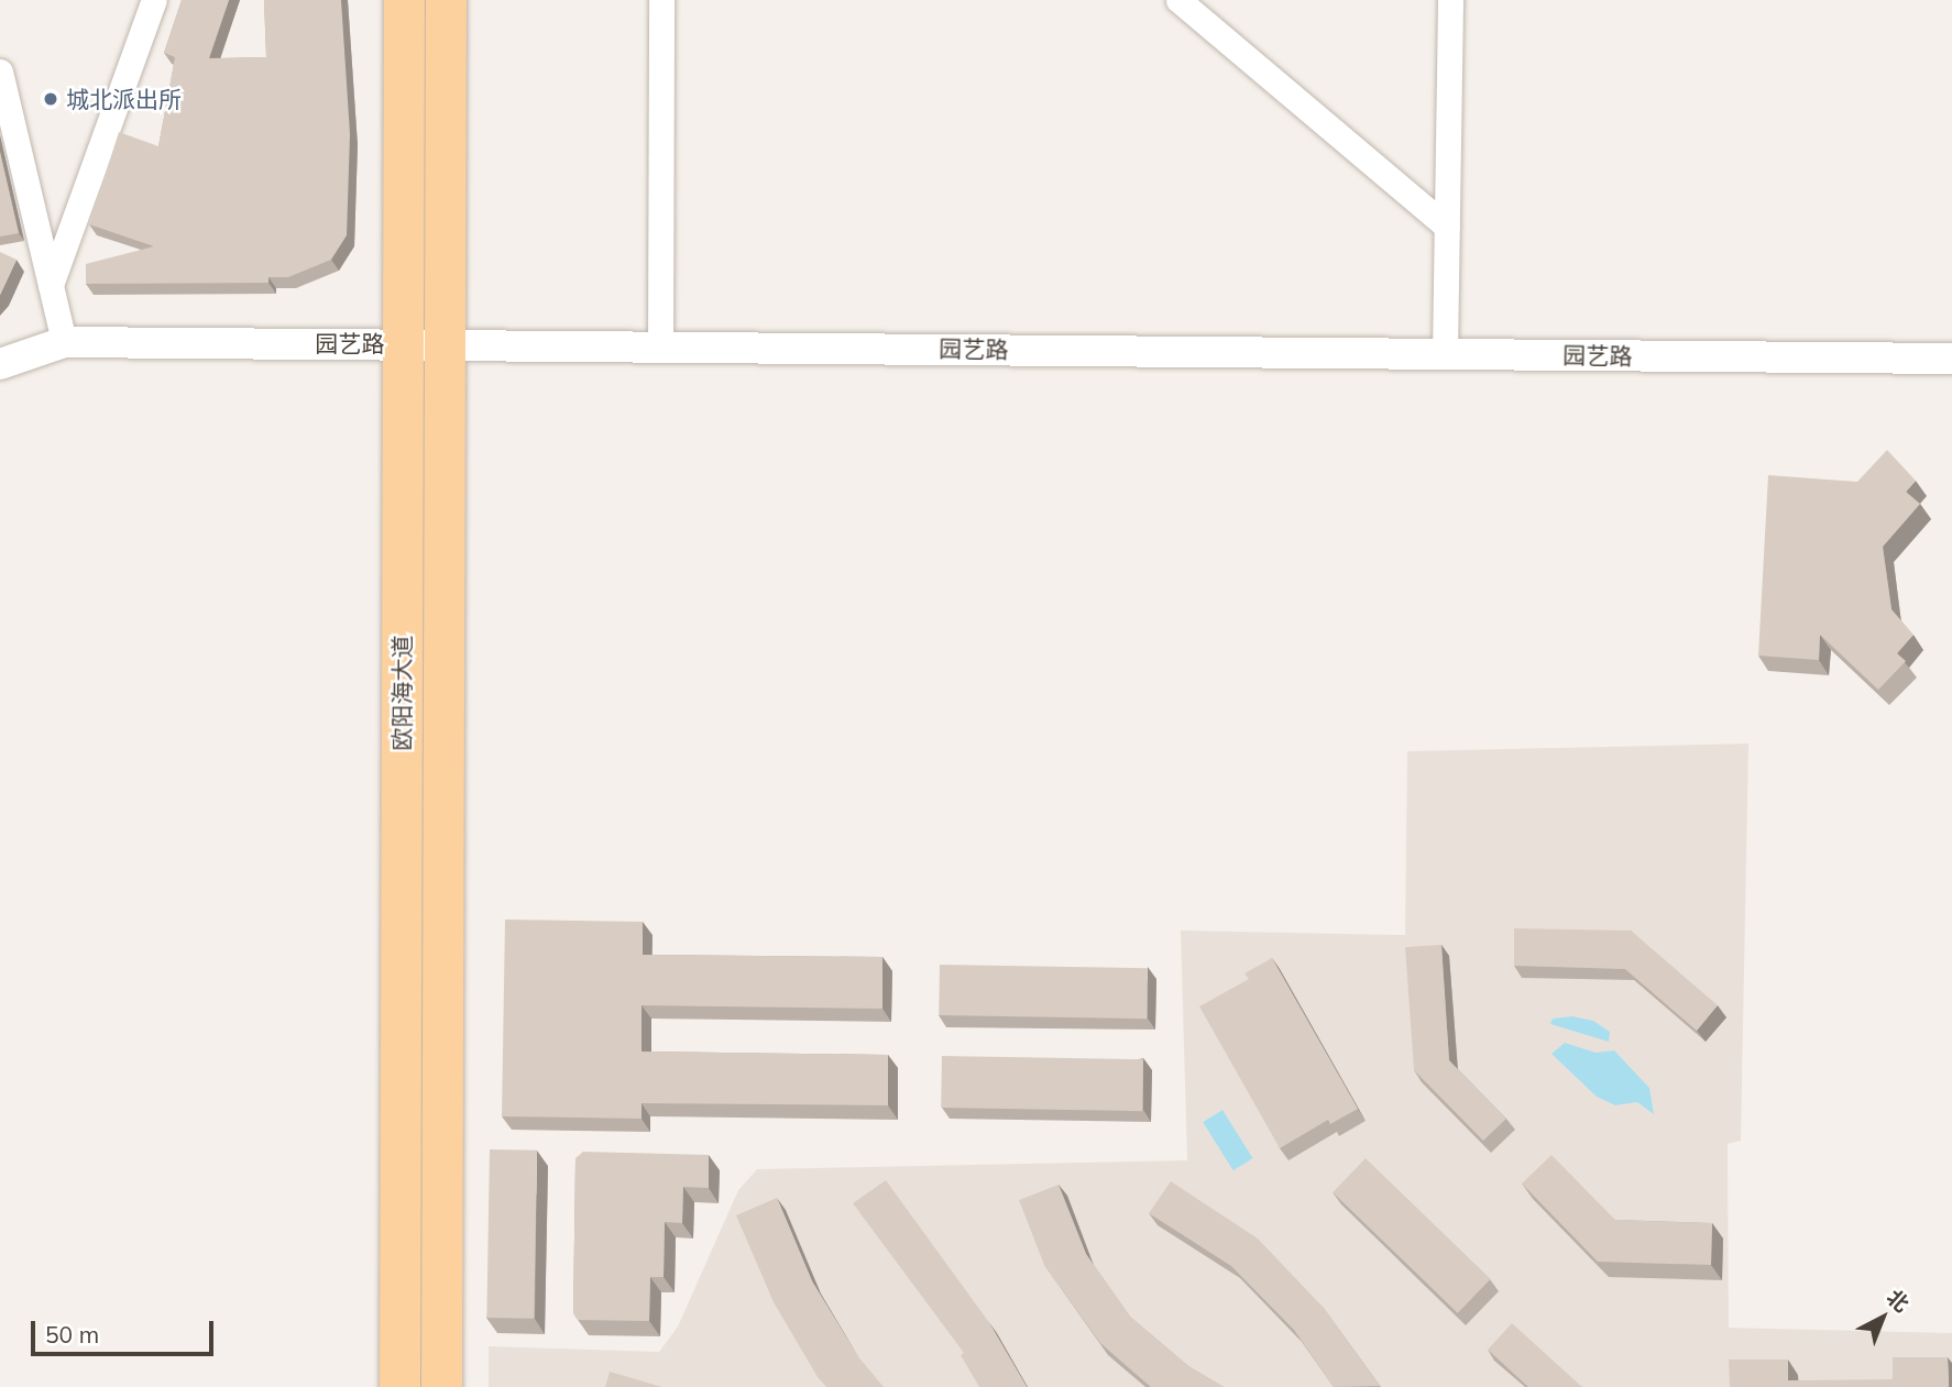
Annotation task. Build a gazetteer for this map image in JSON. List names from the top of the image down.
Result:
{
  "streets": {
    "main road": ["欧阳海大道"],
    "street": ["园艺路"]
  },
  "crossings": [
    ["园艺路", "欧阳海大道"]
  ],
  "places": ["城北派出所"],
  "scale_bar": "50 m",
  "north": "top right"
}
